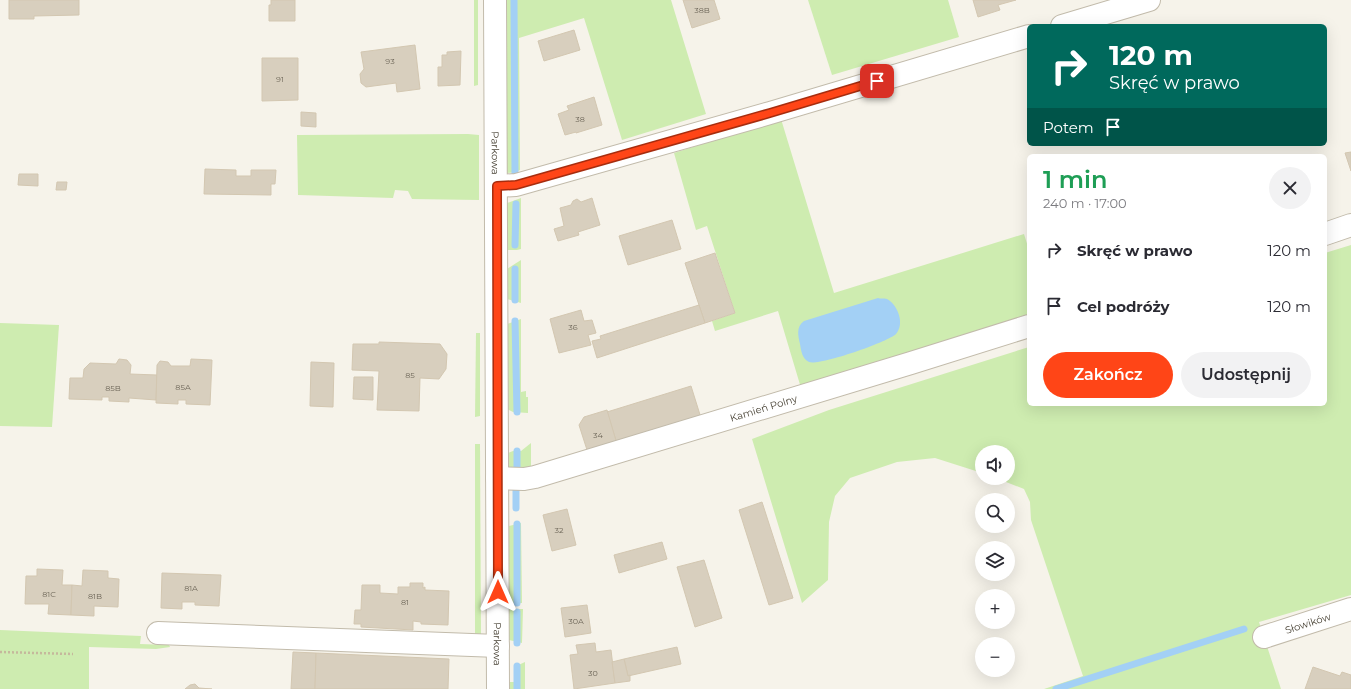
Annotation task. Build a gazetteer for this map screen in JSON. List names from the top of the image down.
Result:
{
  "streets": {
    "street": ["Parkowa", "Kamień Polny", "Słowików"]
  },
  "crossings": [
    ["Parkowa", "Kamień Polny"]
  ],
  "house_numbers": [
    "38B",
    "93",
    "91",
    "38",
    "36",
    "85",
    "85A",
    "85B",
    "34",
    "32",
    "81A",
    "81C",
    "81B",
    "81",
    "30A",
    "30"
  ],
  "page": {
    "turn": ["120 m", "Skręć w prawo"],
    "then": "Potem",
    "heading": ["1 min", "240 m · 17:00"],
    "list": [
      {
        "name": "Skręć w prawo",
        "value": "120 m"
      },
      {
        "name": "Cel podróży",
        "value": "120 m"
      }
    ],
    "buttons": ["Zakończ", "Udostępnij"],
    "map_buttons": ["+", "−"]
  }
}
